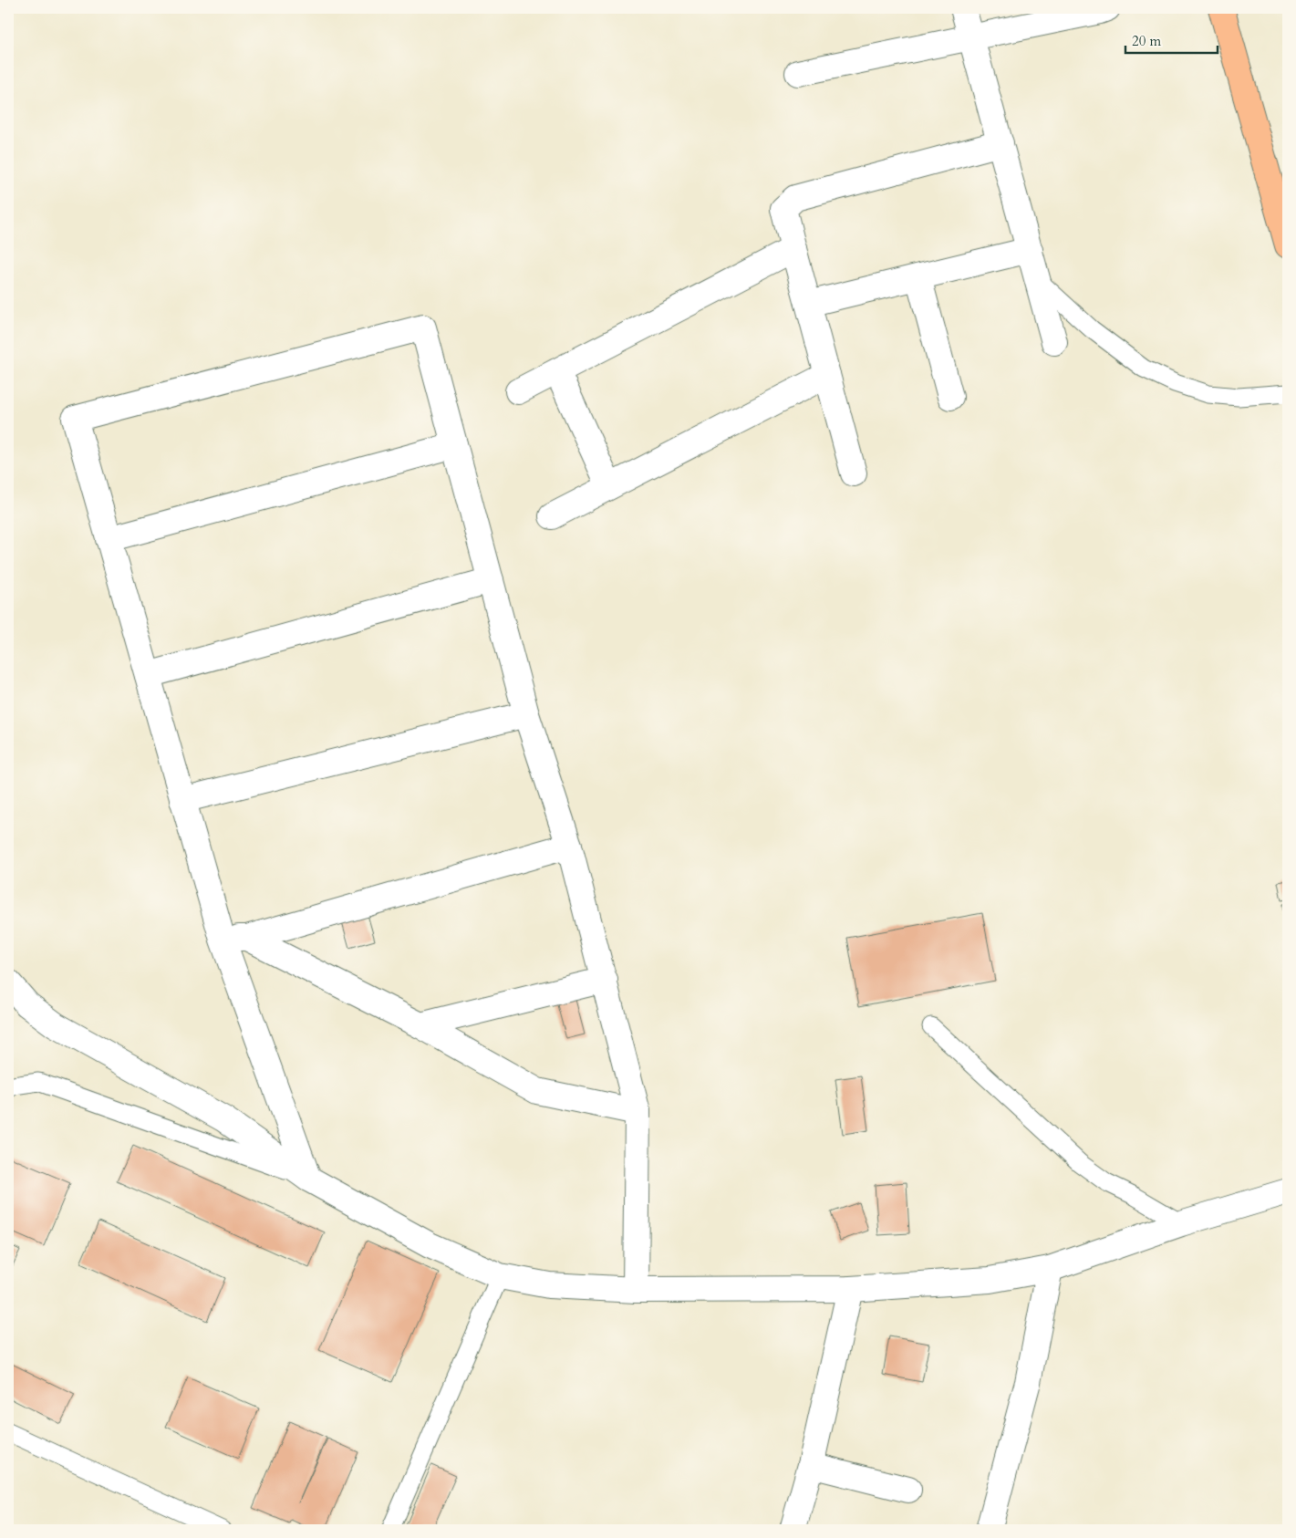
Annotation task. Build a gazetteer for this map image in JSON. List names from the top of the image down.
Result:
{
  "scale_bar": "20 m"
}
